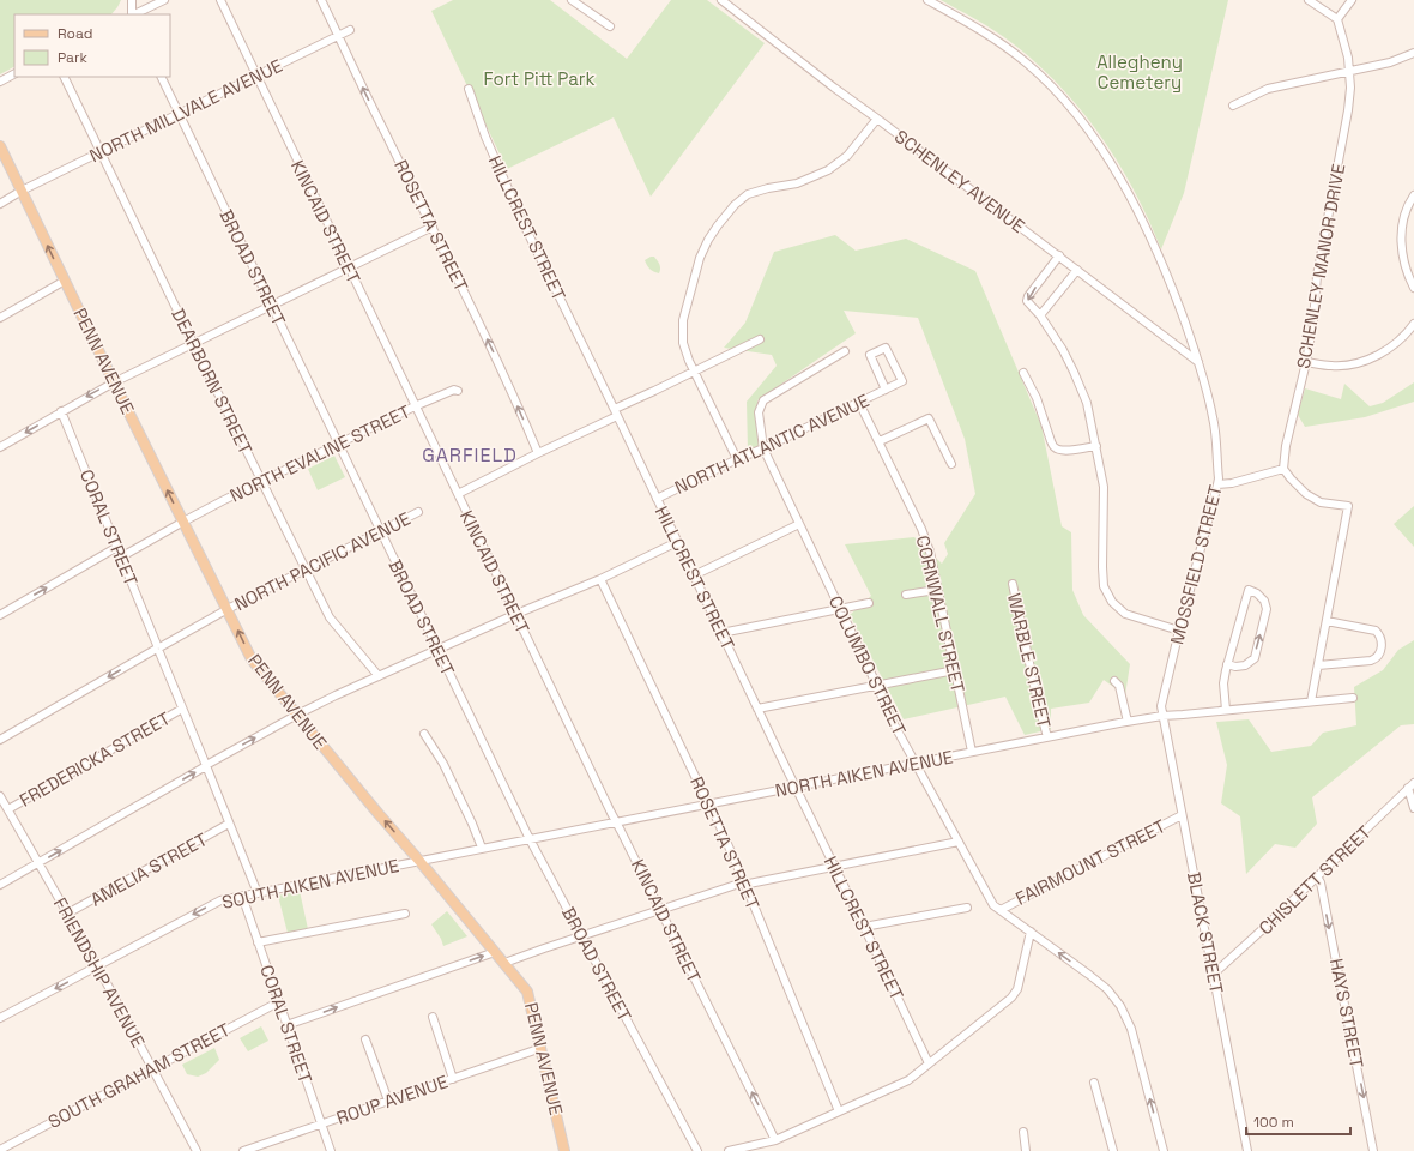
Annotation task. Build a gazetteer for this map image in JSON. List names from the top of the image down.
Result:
{
  "streets": {
    "main road": ["PENN AVENUE"],
    "street": [
      "NORTH MILLVALE AVENUE",
      "SCHENLEY AVENUE",
      "KINCAID STREET",
      "ROSETTA STREET",
      "HILLCREST STREET",
      "SCHENLEY MANOR DRIVE",
      "BROAD STREET",
      "DEARBORN STREET",
      "NORTH ATLANTIC AVENUE",
      "NORTH EVALINE STREET",
      "CORAL STREET",
      "NORTH PACIFIC AVENUE",
      "MOSSFIELD STREET",
      "CORNWALL STREET",
      "WARBLE STREET",
      "COLUMBO STREET",
      "FREDERICKA STREET",
      "NORTH AIKEN AVENUE",
      "FAIRMOUNT STREET",
      "AMELIA STREET",
      "CHISLETT STREET",
      "SOUTH AIKEN AVENUE",
      "BLACK STREET",
      "FRIENDSHIP AVENUE",
      "HAYS STREET",
      "SOUTH GRAHAM STREET",
      "ROUP AVENUE"
    ]
  },
  "crossings": [
    ["NORTH MILLVALE AVENUE", "KINCAID STREET"],
    ["NORTH MILLVALE AVENUE", "ROSETTA STREET"],
    ["NORTH MILLVALE AVENUE", "BROAD STREET"],
    ["NORTH MILLVALE AVENUE", "PENN AVENUE"],
    ["NORTH MILLVALE AVENUE", "DEARBORN STREET"],
    ["SCHENLEY AVENUE", "MOSSFIELD STREET"],
    ["KINCAID STREET", "NORTH EVALINE STREET"],
    ["KINCAID STREET", "NORTH AIKEN AVENUE"],
    ["ROSETTA STREET", "NORTH AIKEN AVENUE"],
    ["HILLCREST STREET", "NORTH ATLANTIC AVENUE"],
    ["HILLCREST STREET", "NORTH AIKEN AVENUE"],
    ["BROAD STREET", "NORTH EVALINE STREET"],
    ["BROAD STREET", "NORTH PACIFIC AVENUE"],
    ["BROAD STREET", "NORTH AIKEN AVENUE"],
    ["PENN AVENUE", "NORTH EVALINE STREET"],
    ["PENN AVENUE", "NORTH PACIFIC AVENUE"],
    ["PENN AVENUE", "NORTH AIKEN AVENUE"],
    ["PENN AVENUE", "SOUTH AIKEN AVENUE"],
    ["PENN AVENUE", "ROUP AVENUE"],
    ["DEARBORN STREET", "NORTH EVALINE STREET"],
    ["DEARBORN STREET", "NORTH PACIFIC AVENUE"],
    ["NORTH ATLANTIC AVENUE", "CORNWALL STREET"],
    ["NORTH ATLANTIC AVENUE", "COLUMBO STREET"],
    ["NORTH EVALINE STREET", "CORAL STREET"],
    ["CORAL STREET", "NORTH PACIFIC AVENUE"],
    ["CORAL STREET", "FREDERICKA STREET"],
    ["CORAL STREET", "AMELIA STREET"],
    ["CORAL STREET", "SOUTH AIKEN AVENUE"],
    ["CORAL STREET", "SOUTH GRAHAM STREET"],
    ["CORAL STREET", "ROUP AVENUE"],
    ["MOSSFIELD STREET", "NORTH AIKEN AVENUE"],
    ["MOSSFIELD STREET", "BLACK STREET"],
    ["CORNWALL STREET", "NORTH AIKEN AVENUE"],
    ["WARBLE STREET", "NORTH AIKEN AVENUE"],
    ["COLUMBO STREET", "NORTH AIKEN AVENUE"],
    ["COLUMBO STREET", "FAIRMOUNT STREET"],
    ["FREDERICKA STREET", "FRIENDSHIP AVENUE"],
    ["NORTH AIKEN AVENUE", "SOUTH AIKEN AVENUE"],
    ["NORTH AIKEN AVENUE", "BLACK STREET"],
    ["FAIRMOUNT STREET", "BLACK STREET"],
    ["AMELIA STREET", "FRIENDSHIP AVENUE"],
    ["CHISLETT STREET", "BLACK STREET"],
    ["CHISLETT STREET", "HAYS STREET"],
    ["SOUTH AIKEN AVENUE", "FRIENDSHIP AVENUE"],
    ["FRIENDSHIP AVENUE", "SOUTH GRAHAM STREET"]
  ],
  "one_way": [
    "ROSETTA STREET",
    "PENN AVENUE",
    "NORTH PACIFIC AVENUE",
    "SOUTH AIKEN AVENUE",
    "HAYS STREET"
  ],
  "districts": ["GARFIELD"],
  "parks": ["Allegheny Cemetery", "Fort Pitt Park"],
  "legend": ["Road", "Park"],
  "scale_bar": "100 m"
}
